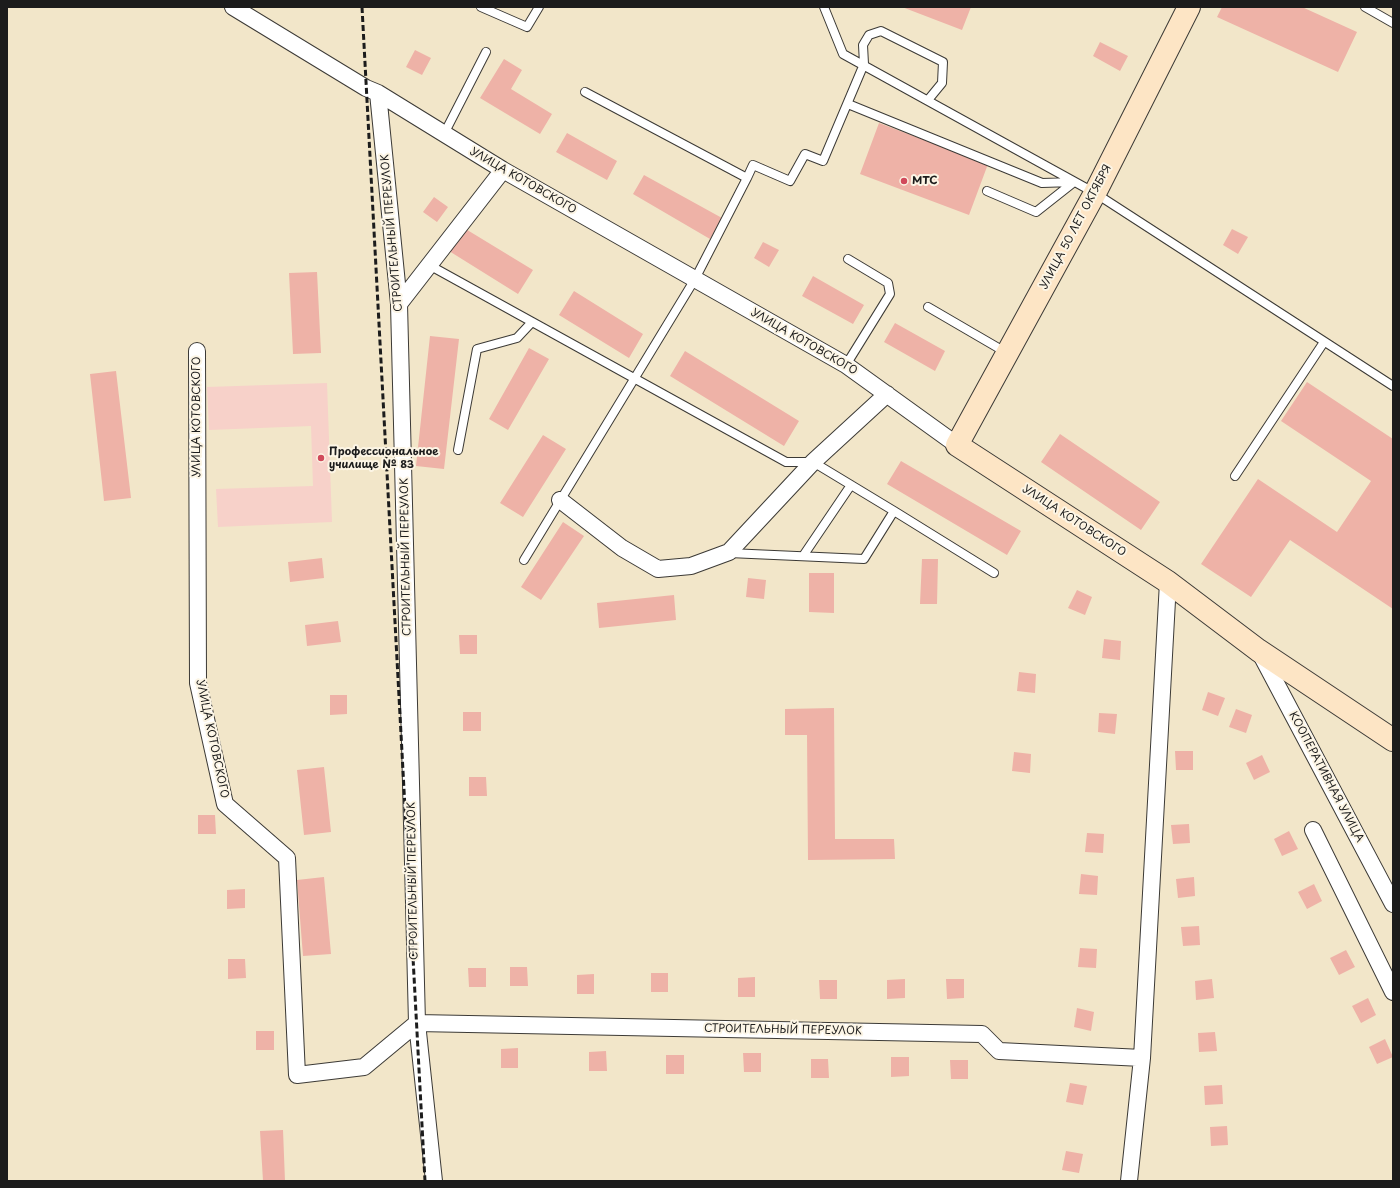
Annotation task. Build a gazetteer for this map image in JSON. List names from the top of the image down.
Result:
{
  "streets": {
    "main road": ["УЛИЦА КОТОВСКОГО", "УЛИЦА 50 ЛЕТ ОКТЯБРЯ"],
    "street": ["СТРОИТЕЛЬНЫЙ ПЕРЕУЛОК", "КООПЕРАТИВНАЯ УЛИЦА"]
  },
  "crossings": [
    ["УЛИЦА КОТОВСКОГО", "УЛИЦА 50 ЛЕТ ОКТЯБРЯ"],
    ["УЛИЦА КОТОВСКОГО", "СТРОИТЕЛЬНЫЙ ПЕРЕУЛОК"],
    ["УЛИЦА КОТОВСКОГО", "КООПЕРАТИВНАЯ УЛИЦА"]
  ],
  "places": ["МТС", "Профессиональное училище № 83"]
}
